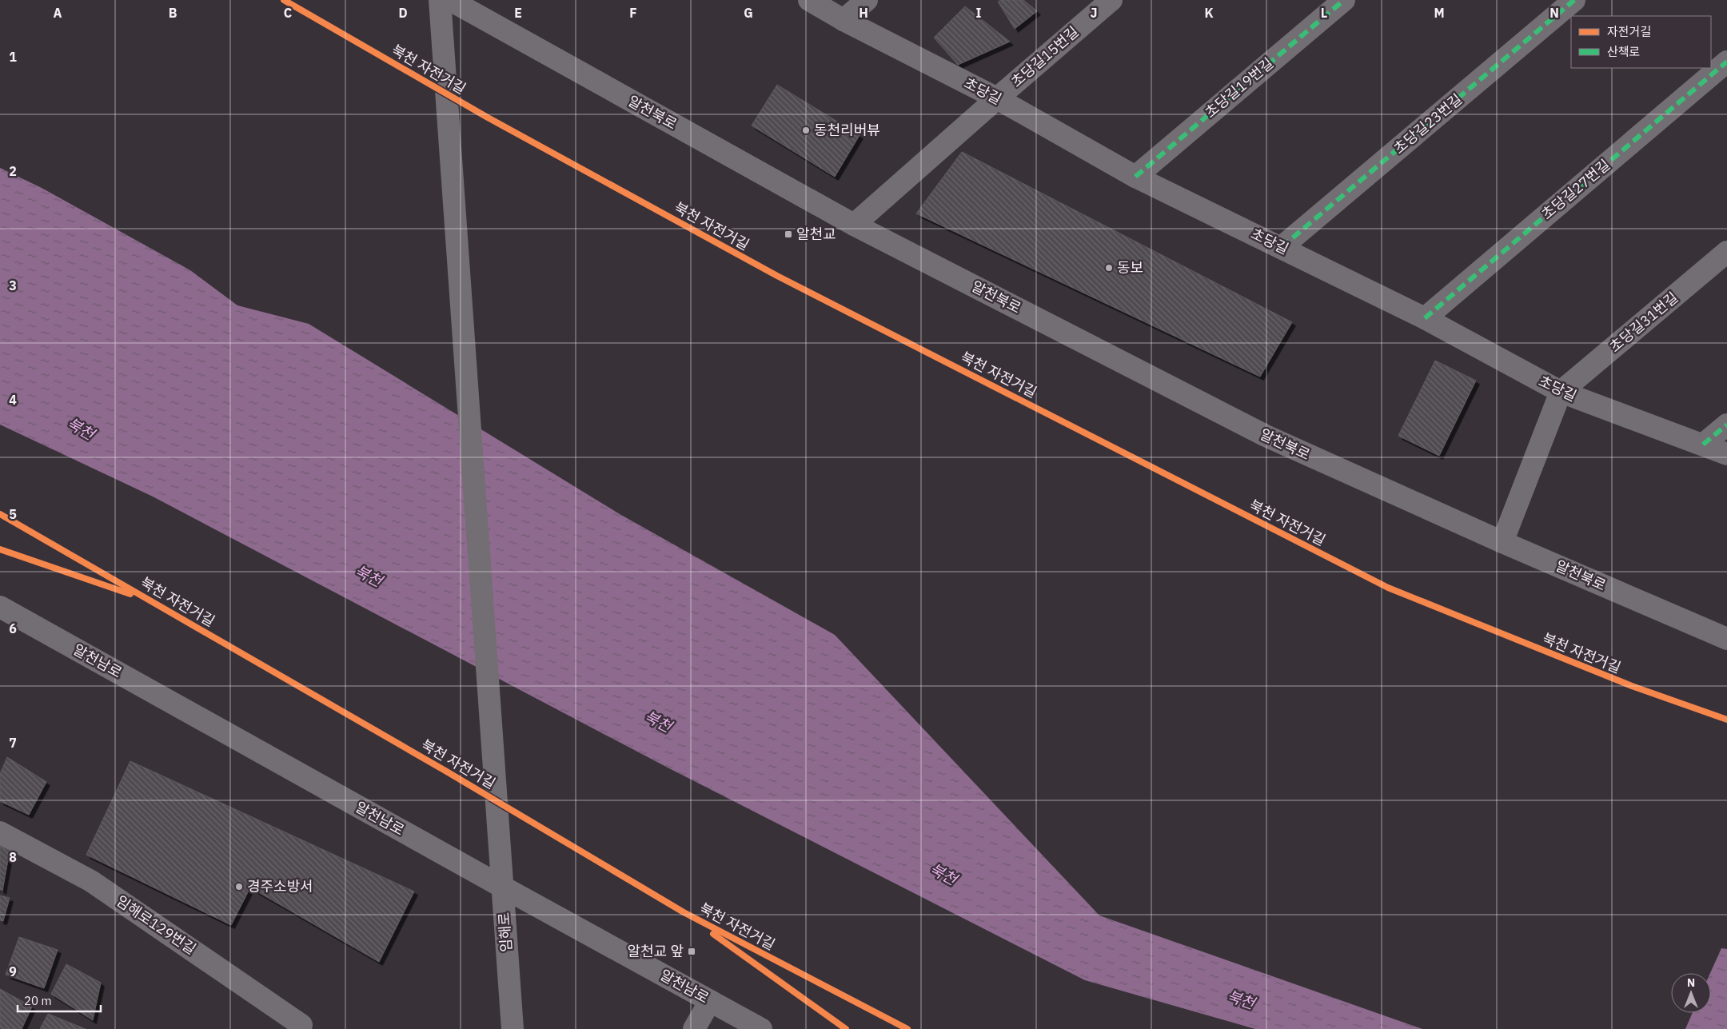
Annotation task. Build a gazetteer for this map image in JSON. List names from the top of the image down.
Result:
{
  "streets": {
    "street": [
      "초당길15번길",
      "초당길19번길",
      "초당길",
      "알천북로",
      "초당길23번길",
      "초당길27번길",
      "초당길31번길",
      "알천남로",
      "임해로129번길",
      "임해로"
    ],
    "cycle path": ["북천 자전거길"]
  },
  "crossings": [
    ["초당길15번길", "초당길"],
    ["초당길19번길", "초당길"],
    ["초당길", "초당길23번길"],
    ["초당길", "초당길27번길"],
    ["초당길", "초당길31번길"],
    ["알천남로", "임해로"]
  ],
  "water": ["북천"],
  "places": {
    "other": ["동천리버뷰", "동보", "경주소방서"],
    "transit": ["알천교", "알천교 앞"]
  },
  "legend": ["자전거길", "산책로"],
  "scale_bar": "20 m",
  "north": "top",
  "grid": {
    "columns": [
      "A",
      "B",
      "C",
      "D",
      "E",
      "F",
      "G",
      "H",
      "I",
      "J",
      "K",
      "L",
      "M",
      "N"
    ],
    "rows": [
      "1",
      "2",
      "3",
      "4",
      "5",
      "6",
      "7",
      "8",
      "9"
    ]
  }
}
